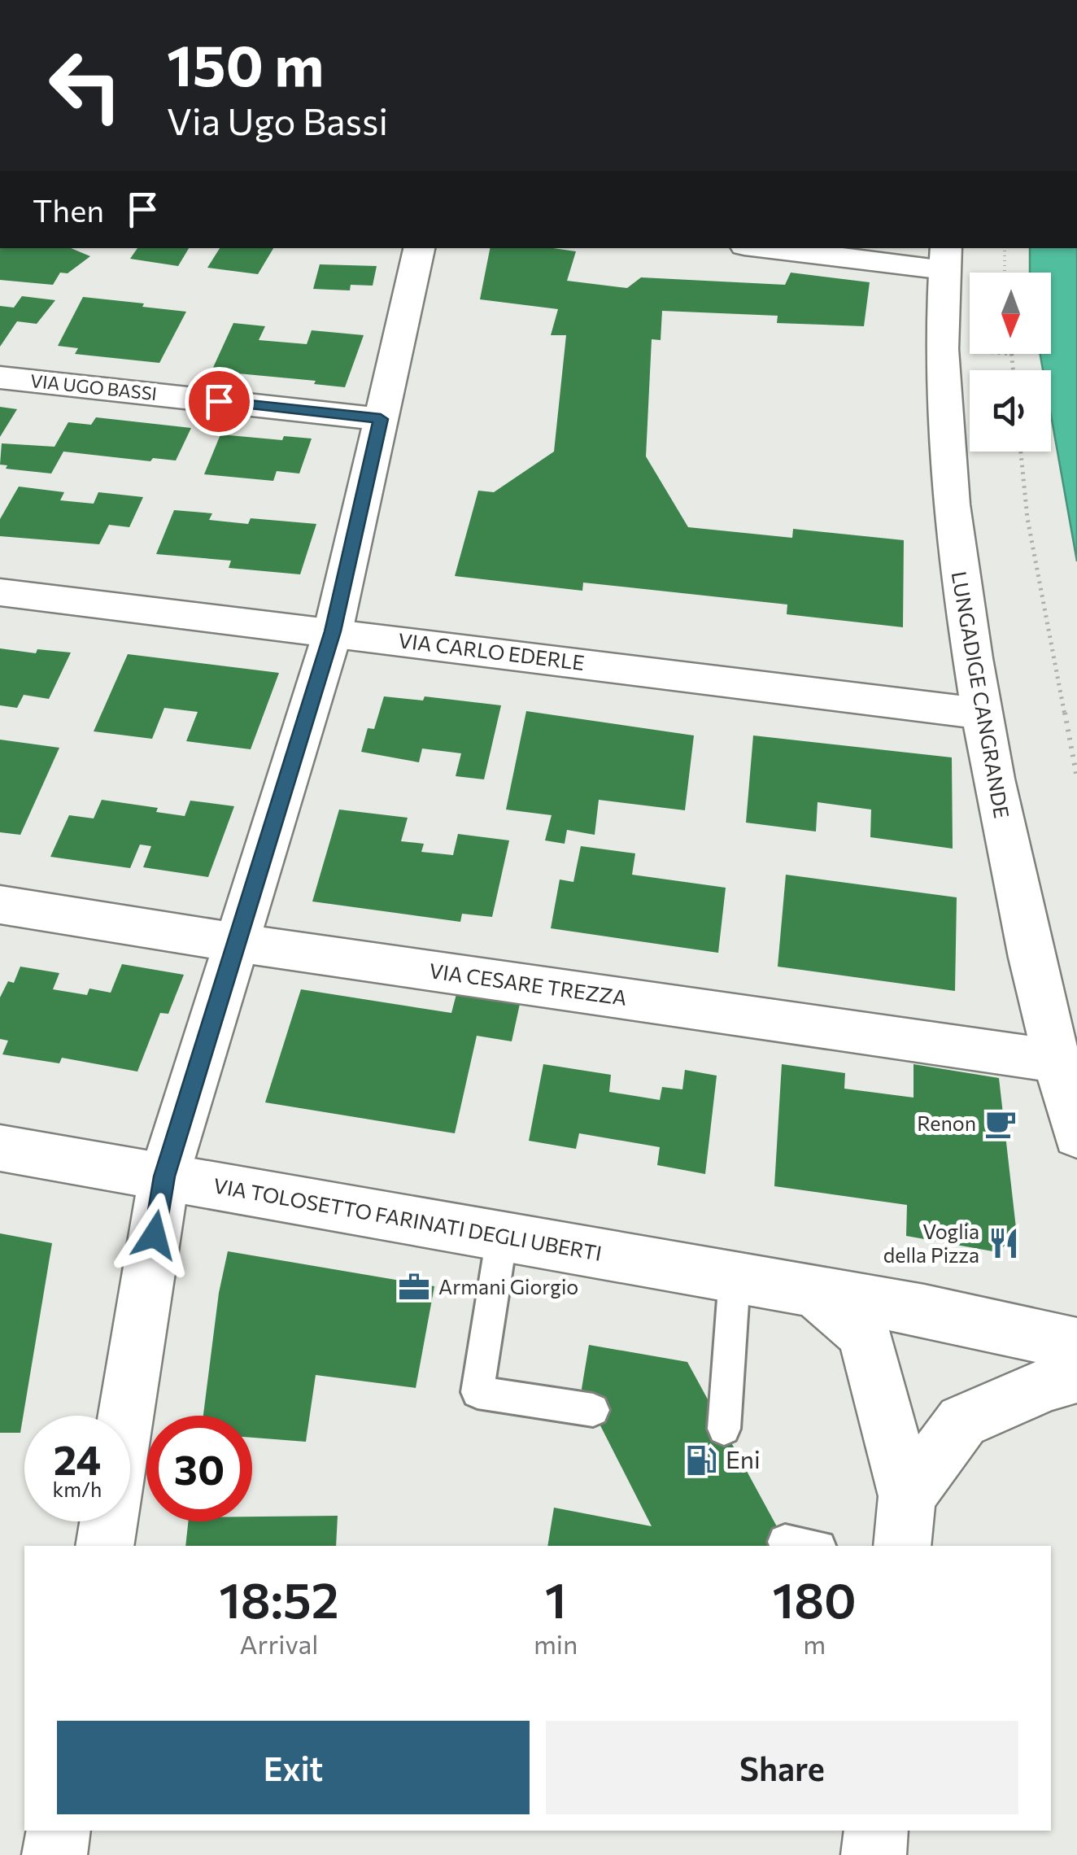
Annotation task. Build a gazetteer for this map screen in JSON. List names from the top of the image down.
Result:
{
  "streets": {
    "street": [
      "VIA UGO BASSI",
      "VIA CARLO EDERLE",
      "LUNGADIGE CANGRANDE",
      "VIA CESARE TREZZA",
      "VIA TOLOSETTO FARINATI DEGLI UBERTI"
    ]
  },
  "crossings": [
    ["VIA CARLO EDERLE", "LUNGADIGE CANGRANDE"],
    ["LUNGADIGE CANGRANDE", "VIA CESARE TREZZA"]
  ],
  "places": {
    "cafe": ["Renon"],
    "restaurant": ["Voglia della Pizza"],
    "office": ["Armani Giorgio"],
    "fuel station": ["Eni"]
  },
  "north": "bottom",
  "page": {
    "turn": ["150 m", "Via Ugo Bassi"],
    "then": "Then",
    "speed": "24 km/h",
    "limit": "30",
    "eta": [
      "18:52",
      "Arrival",
      "1",
      "min",
      "180",
      "m"
    ],
    "buttons": ["Exit", "Share"]
  }
}
